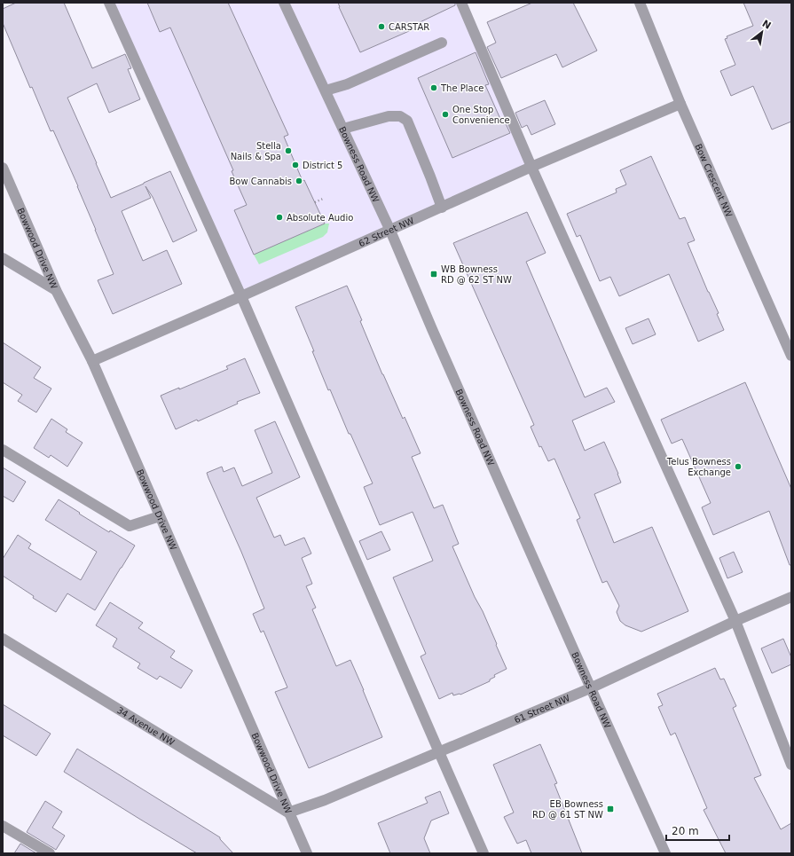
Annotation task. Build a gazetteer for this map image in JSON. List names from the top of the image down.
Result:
{
  "streets": {
    "street": [
      "Bowness Road NW",
      "Bow Crescent NW",
      "62 Street NW",
      "Bowwood Drive NW",
      "61 Street NW",
      "34 Avenue NW"
    ]
  },
  "crossings": [
    ["Bowness Road NW", "62 Street NW"],
    ["Bowness Road NW", "61 Street NW"],
    ["Bow Crescent NW", "62 Street NW"],
    ["62 Street NW", "Bowwood Drive NW"],
    ["Bowwood Drive NW", "61 Street NW"],
    ["Bowwood Drive NW", "34 Avenue NW"],
    ["61 Street NW", "34 Avenue NW"]
  ],
  "places": {
    "other": [
      "CARSTAR",
      "The Place",
      "One Stop Convenience",
      "Stella Nails & Spa",
      "District 5",
      "Bow Cannabis",
      "Absolute Audio",
      "Telus Bowness Exchange"
    ],
    "transit": ["WB Bowness RD @ 62 ST NW", "EB Bowness RD @ 61 ST NW"]
  },
  "scale_bar": "20 m",
  "north": "top right"
}
